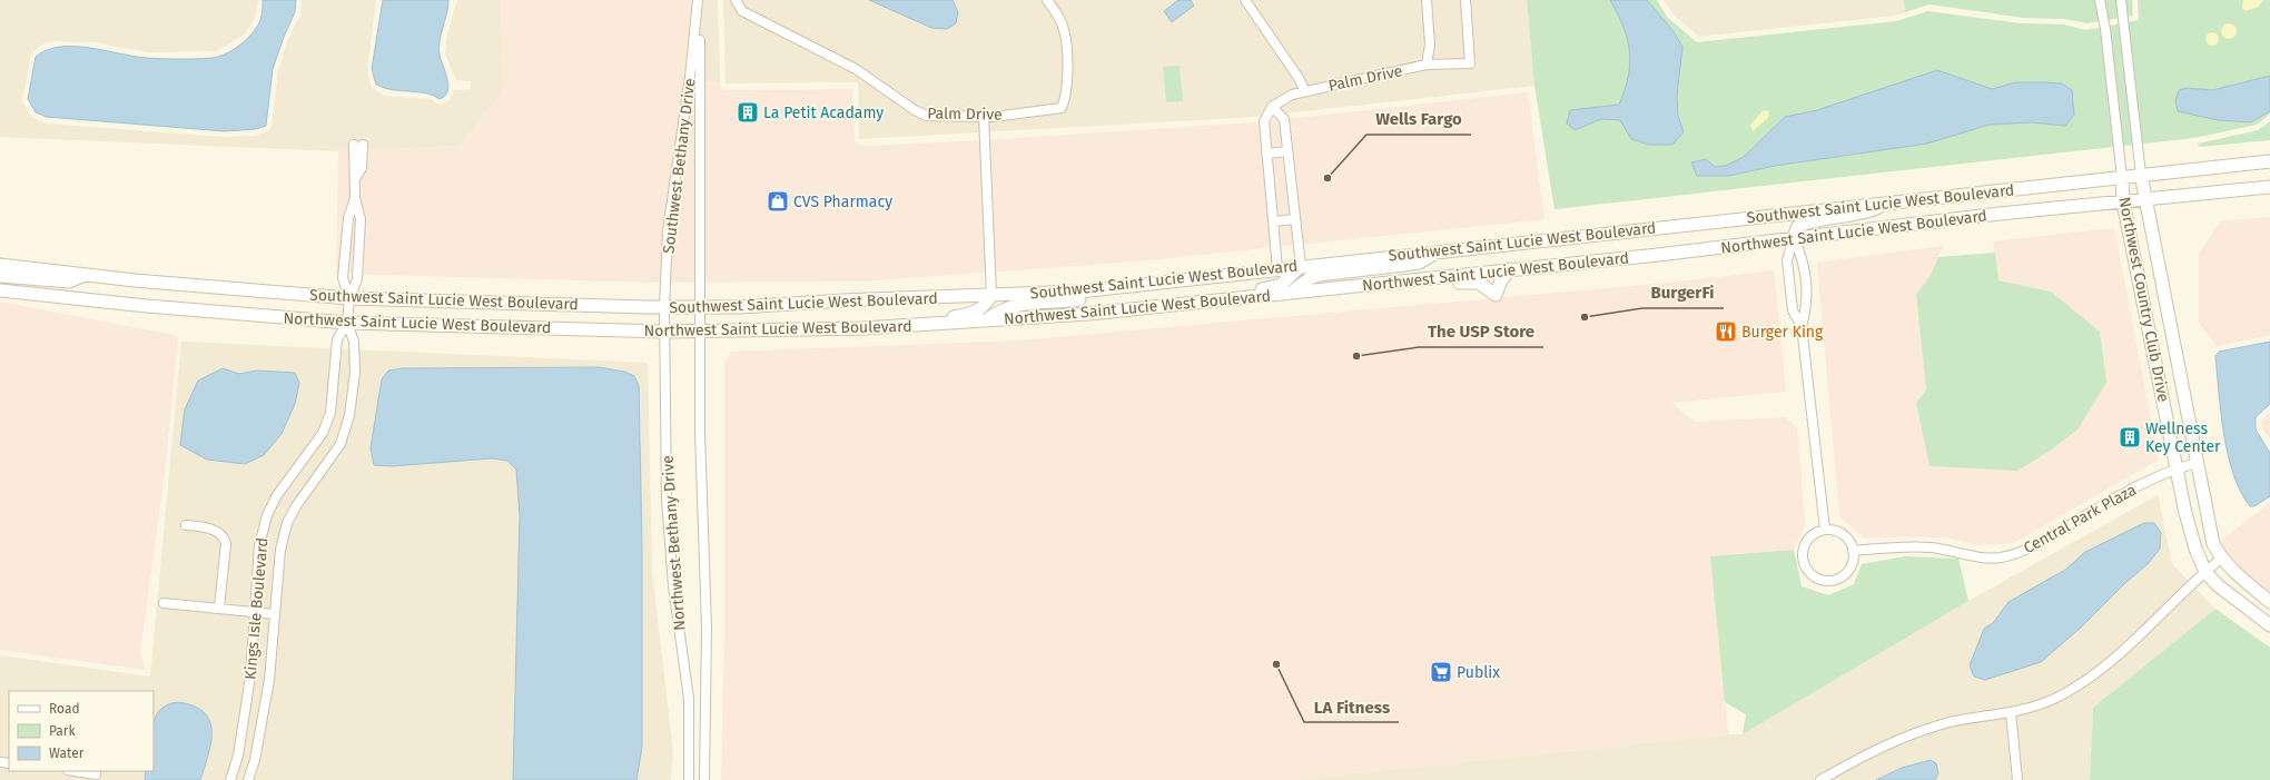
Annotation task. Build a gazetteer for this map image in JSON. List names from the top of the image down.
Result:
{
  "streets": {
    "main road": ["Southwest Saint Lucie West Boulevard", "Northwest Saint Lucie West Boulevard", "Northwest Country Club Drive"],
    "street": [
      "Palm Drive",
      "Southwest Bethany Drive",
      "Central Park Plaza",
      "Northwest Bethany Drive",
      "Kings Isle Boulevard"
    ]
  },
  "crossings": [
    ["Southwest Bethany Drive", "Southwest Saint Lucie West Boulevard"],
    ["Southwest Bethany Drive", "Northwest Saint Lucie West Boulevard"],
    ["Southwest Bethany Drive", "Northwest Bethany Drive"],
    ["Southwest Saint Lucie West Boulevard", "Northwest Country Club Drive"],
    ["Northwest Saint Lucie West Boulevard", "Northwest Country Club Drive"],
    ["Northwest Saint Lucie West Boulevard", "Northwest Bethany Drive"],
    ["Northwest Saint Lucie West Boulevard", "Kings Isle Boulevard"],
    ["Northwest Country Club Drive", "Central Park Plaza"]
  ],
  "places": {
    "building": ["La Petit Acadamy", "Wellness Key Center"],
    "other": [
      "Wells Fargo",
      "BurgerFi",
      "The USP Store",
      "LA Fitness"
    ],
    "shop": ["CVS Pharmacy"],
    "restaurant": ["Burger King"],
    "supermarket": ["Publix"]
  },
  "legend": ["Road", "Park", "Water"]
}
